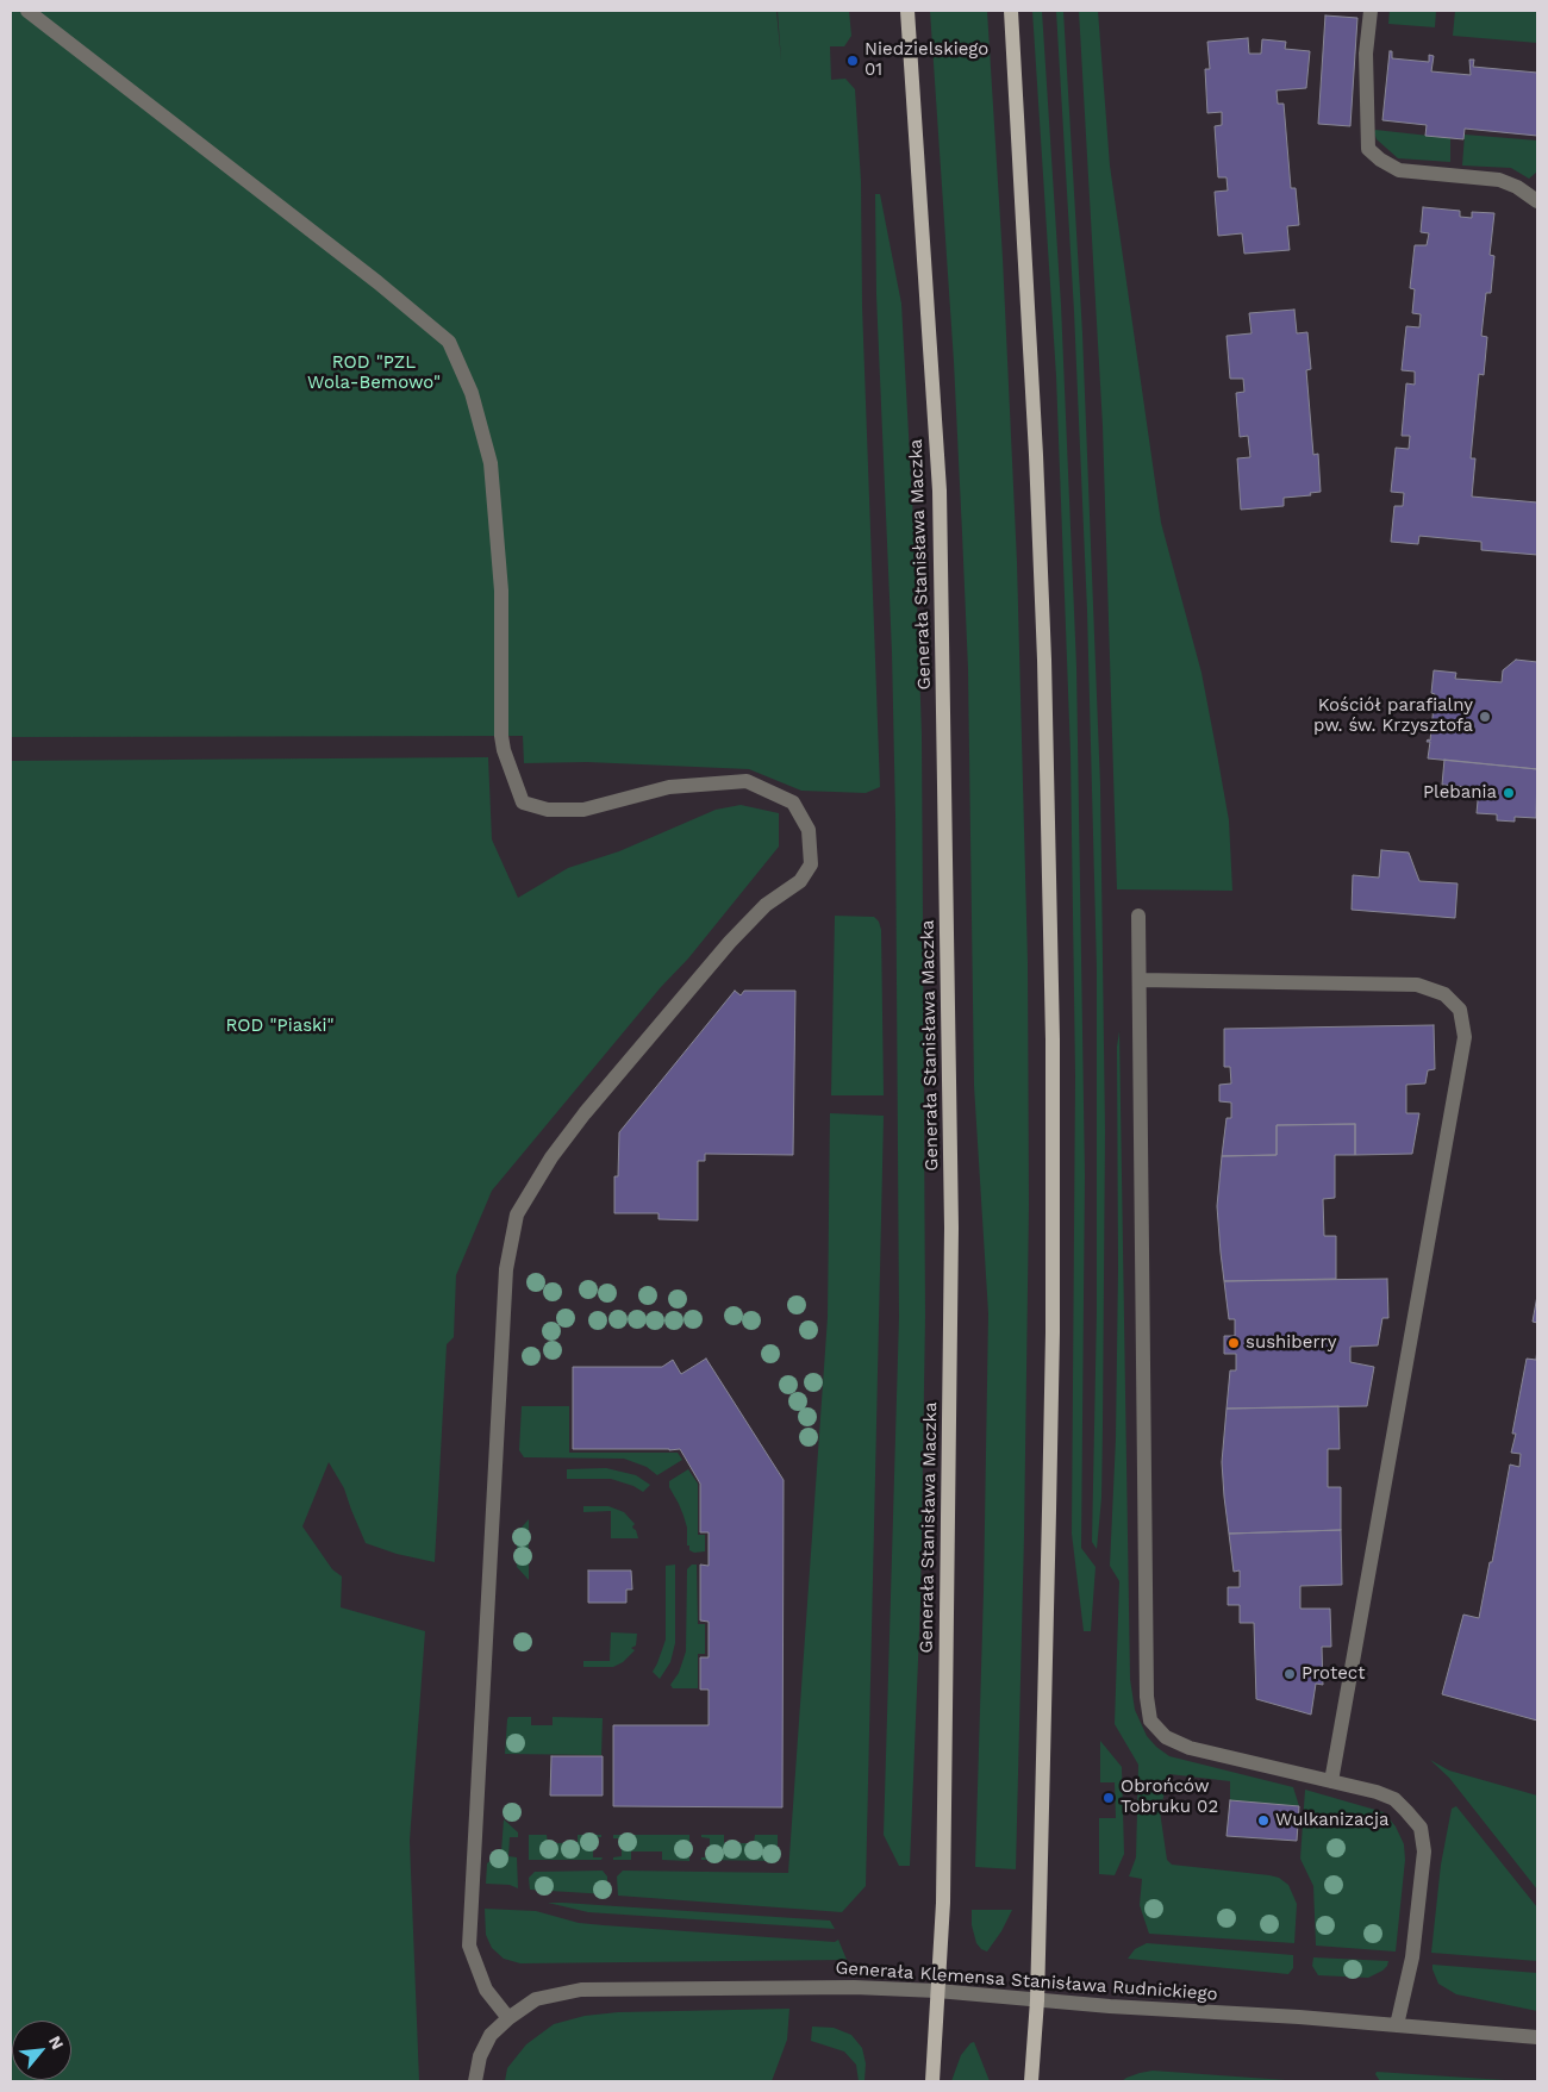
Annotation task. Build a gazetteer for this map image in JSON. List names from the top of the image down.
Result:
{
  "streets": {
    "main road": ["Generała Stanisława Maczka"],
    "street": ["Generała Klemensa Stanisława Rudnickiego"]
  },
  "crossings": [
    ["Generała Stanisława Maczka", "Generała Klemensa Stanisława Rudnickiego"]
  ],
  "parks": ["ROD \"PZL Wola-Bemowo\"", "ROD \"Piaski\""],
  "places": [
    "Niedzielskiego 01",
    "Kościół parafialny pw. św. Krzysztofa",
    "Plebania",
    "sushiberry",
    "Protect",
    "Obrońców Tobruku 02",
    "Wulkanizacja"
  ],
  "north": "top right"
}
